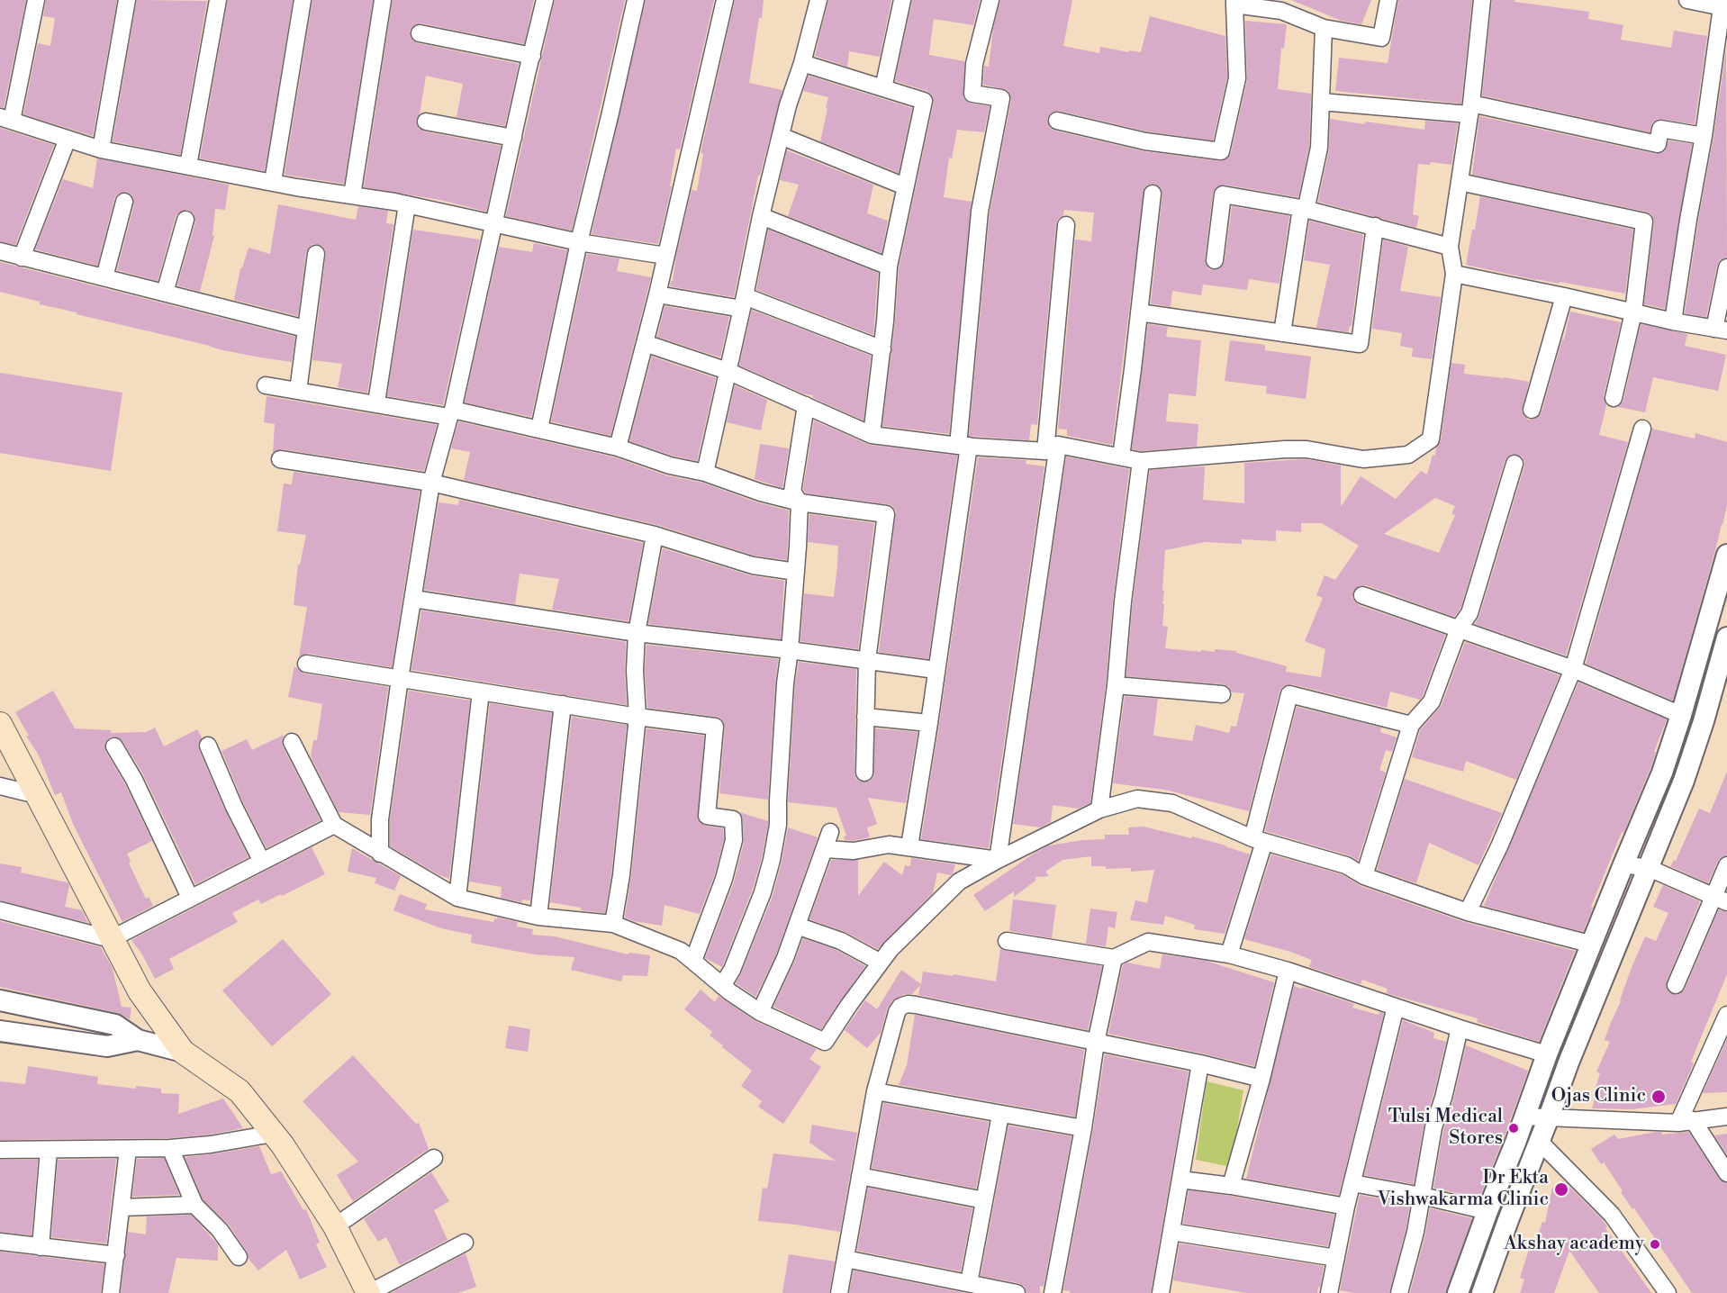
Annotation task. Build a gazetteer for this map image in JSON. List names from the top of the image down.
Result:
{
  "places": [
    "Ojas Clinic",
    "Tulsi Medical Stores",
    "Dr Ekta Vishwakarma Clinic",
    "Akshay academy"
  ]
}
